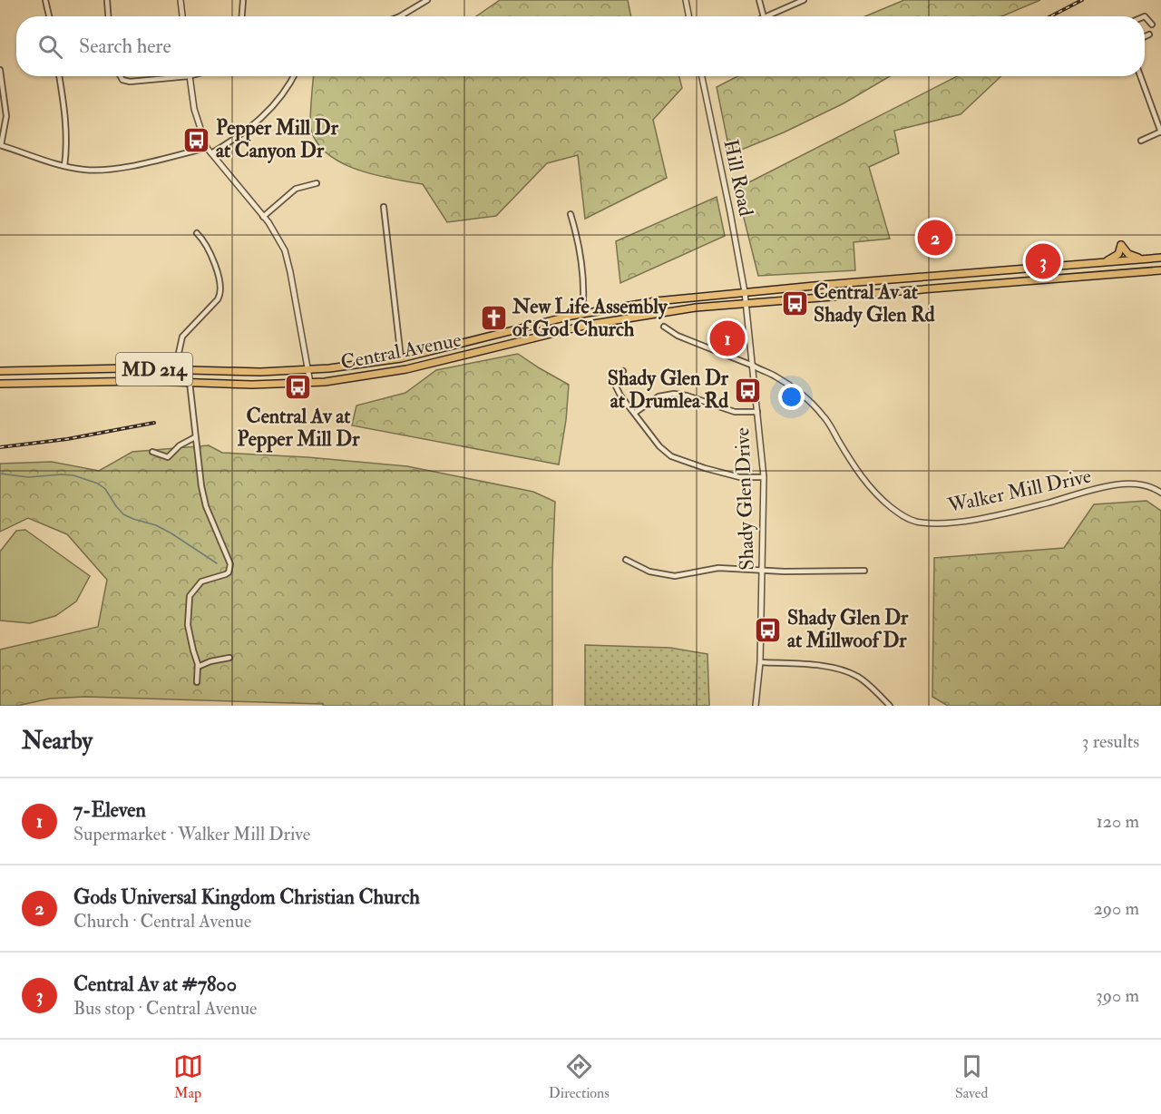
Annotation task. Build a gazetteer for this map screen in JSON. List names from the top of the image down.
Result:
{
  "streets": {
    "main road": ["Central Avenue", "MD 214"],
    "street": ["Hill Road", "Walker Mill Drive", "Shady Glen Drive"]
  },
  "crossings": [
    ["Hill Road", "Central Avenue"],
    ["Hill Road", "Shady Glen Drive"],
    ["Central Avenue", "Shady Glen Drive"],
    ["Walker Mill Drive", "Shady Glen Drive"]
  ],
  "places": {
    "bus stop": [
      "Pepper Mill Dr at Canyon Dr",
      "Central Av at Shady Glen Rd",
      "Central Av at Pepper Mill Dr",
      "Shady Glen Dr at Drumlea Rd",
      "Shady Glen Dr at Millwoof Dr"
    ],
    "church": ["New Life Assembly of God Church"]
  },
  "page": {
    "search": "Search here",
    "pins": ["2", "3", "1"],
    "heading": ["Nearby", "3 results"],
    "list": [
      {
        "mark": "1",
        "name": "7-Eleven",
        "note": "Supermarket · Walker Mill Drive",
        "value": "120 m"
      },
      {
        "mark": "2",
        "name": "Gods Universal Kingdom Christian Church",
        "note": "Church · Central Avenue",
        "value": "290 m"
      },
      {
        "mark": "3",
        "name": "Central Av at #7800",
        "note": "Bus stop · Central Avenue",
        "value": "390 m"
      }
    ],
    "nav": ["Map", "Directions", "Saved"]
  }
}
